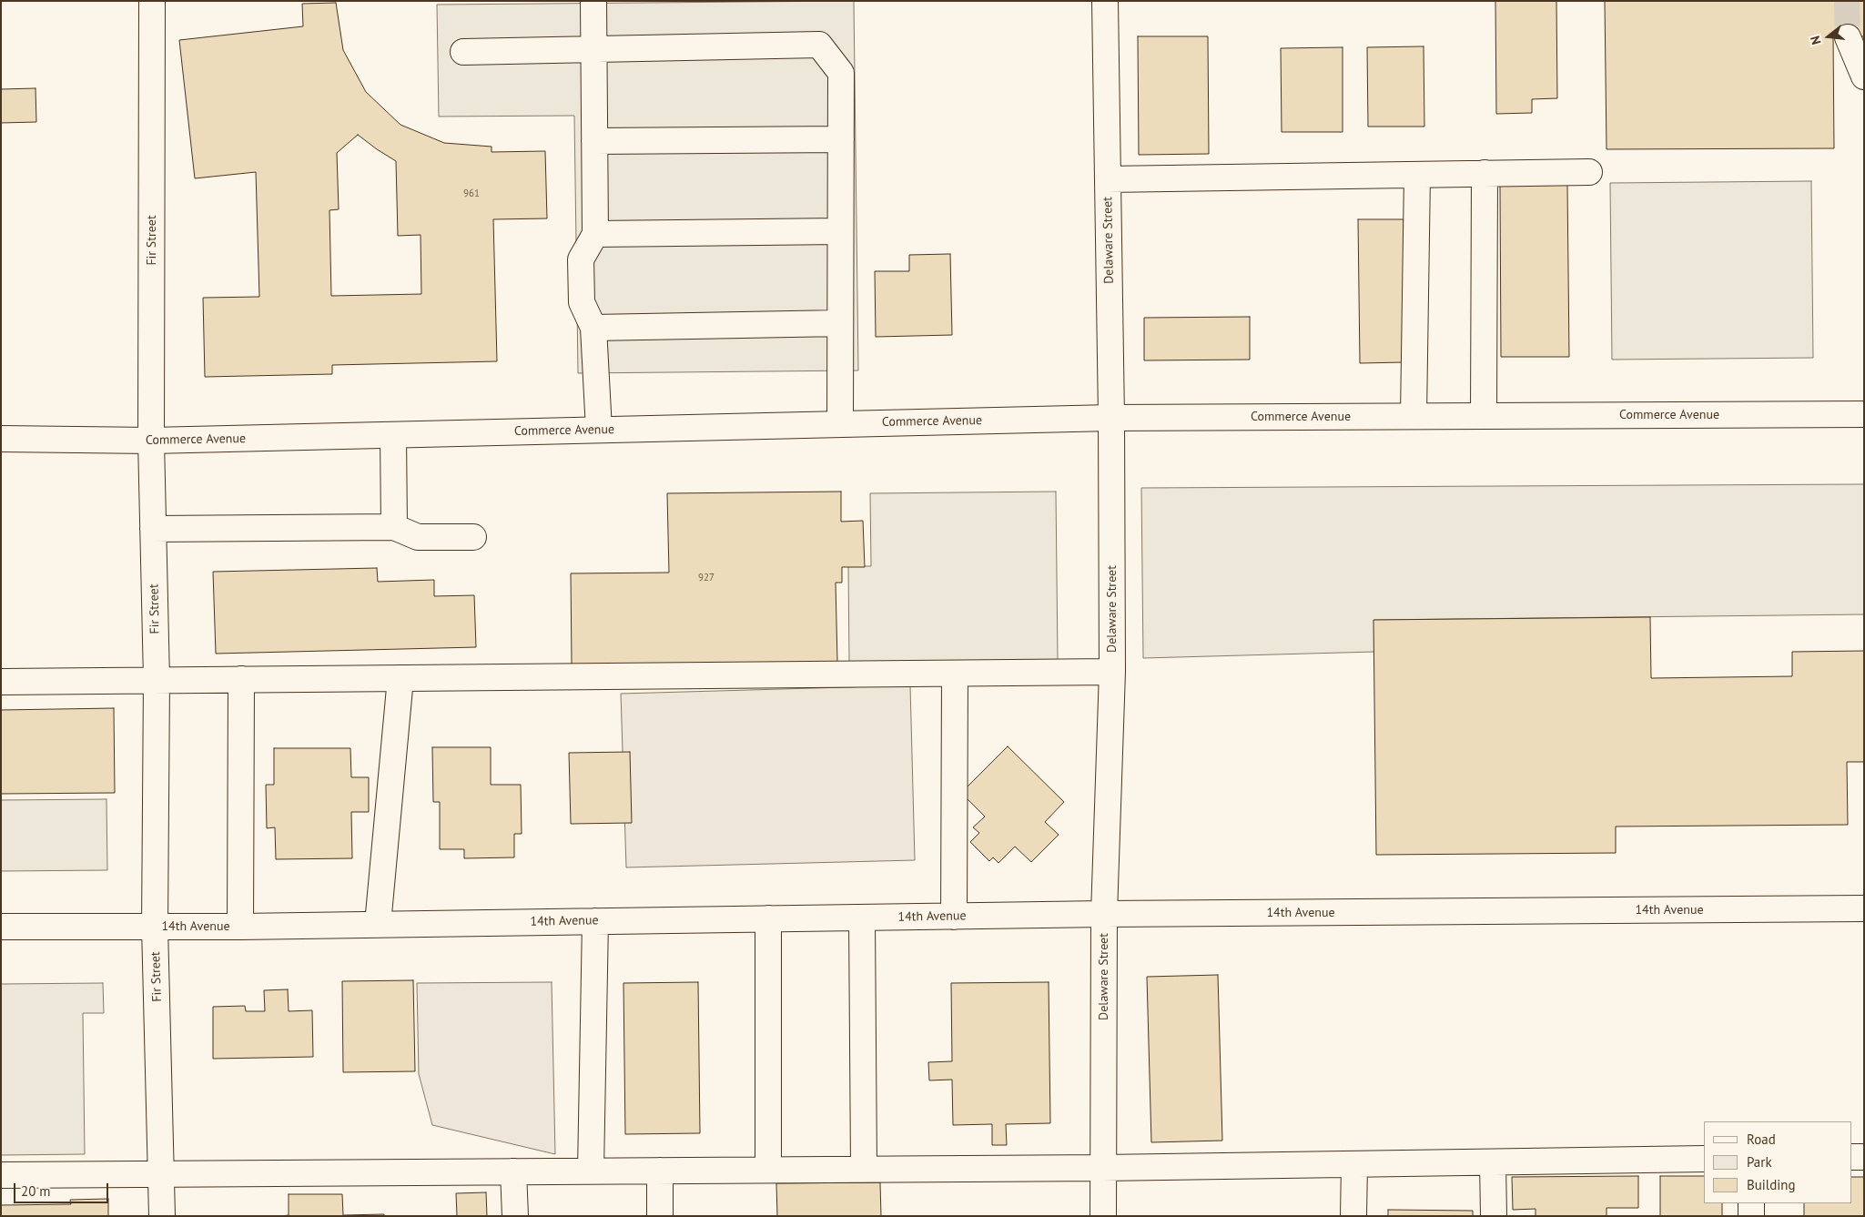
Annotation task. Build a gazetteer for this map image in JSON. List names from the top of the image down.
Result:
{
  "streets": {
    "street": [
      "Fir Street",
      "Delaware Street",
      "Commerce Avenue",
      "14th Avenue"
    ]
  },
  "crossings": [
    ["Fir Street", "Commerce Avenue"],
    ["Fir Street", "14th Avenue"],
    ["Delaware Street", "Commerce Avenue"],
    ["Delaware Street", "14th Avenue"]
  ],
  "house_numbers": ["961", "927"],
  "legend": ["Road", "Park", "Building"],
  "scale_bar": "20 m",
  "north": "left"
}
